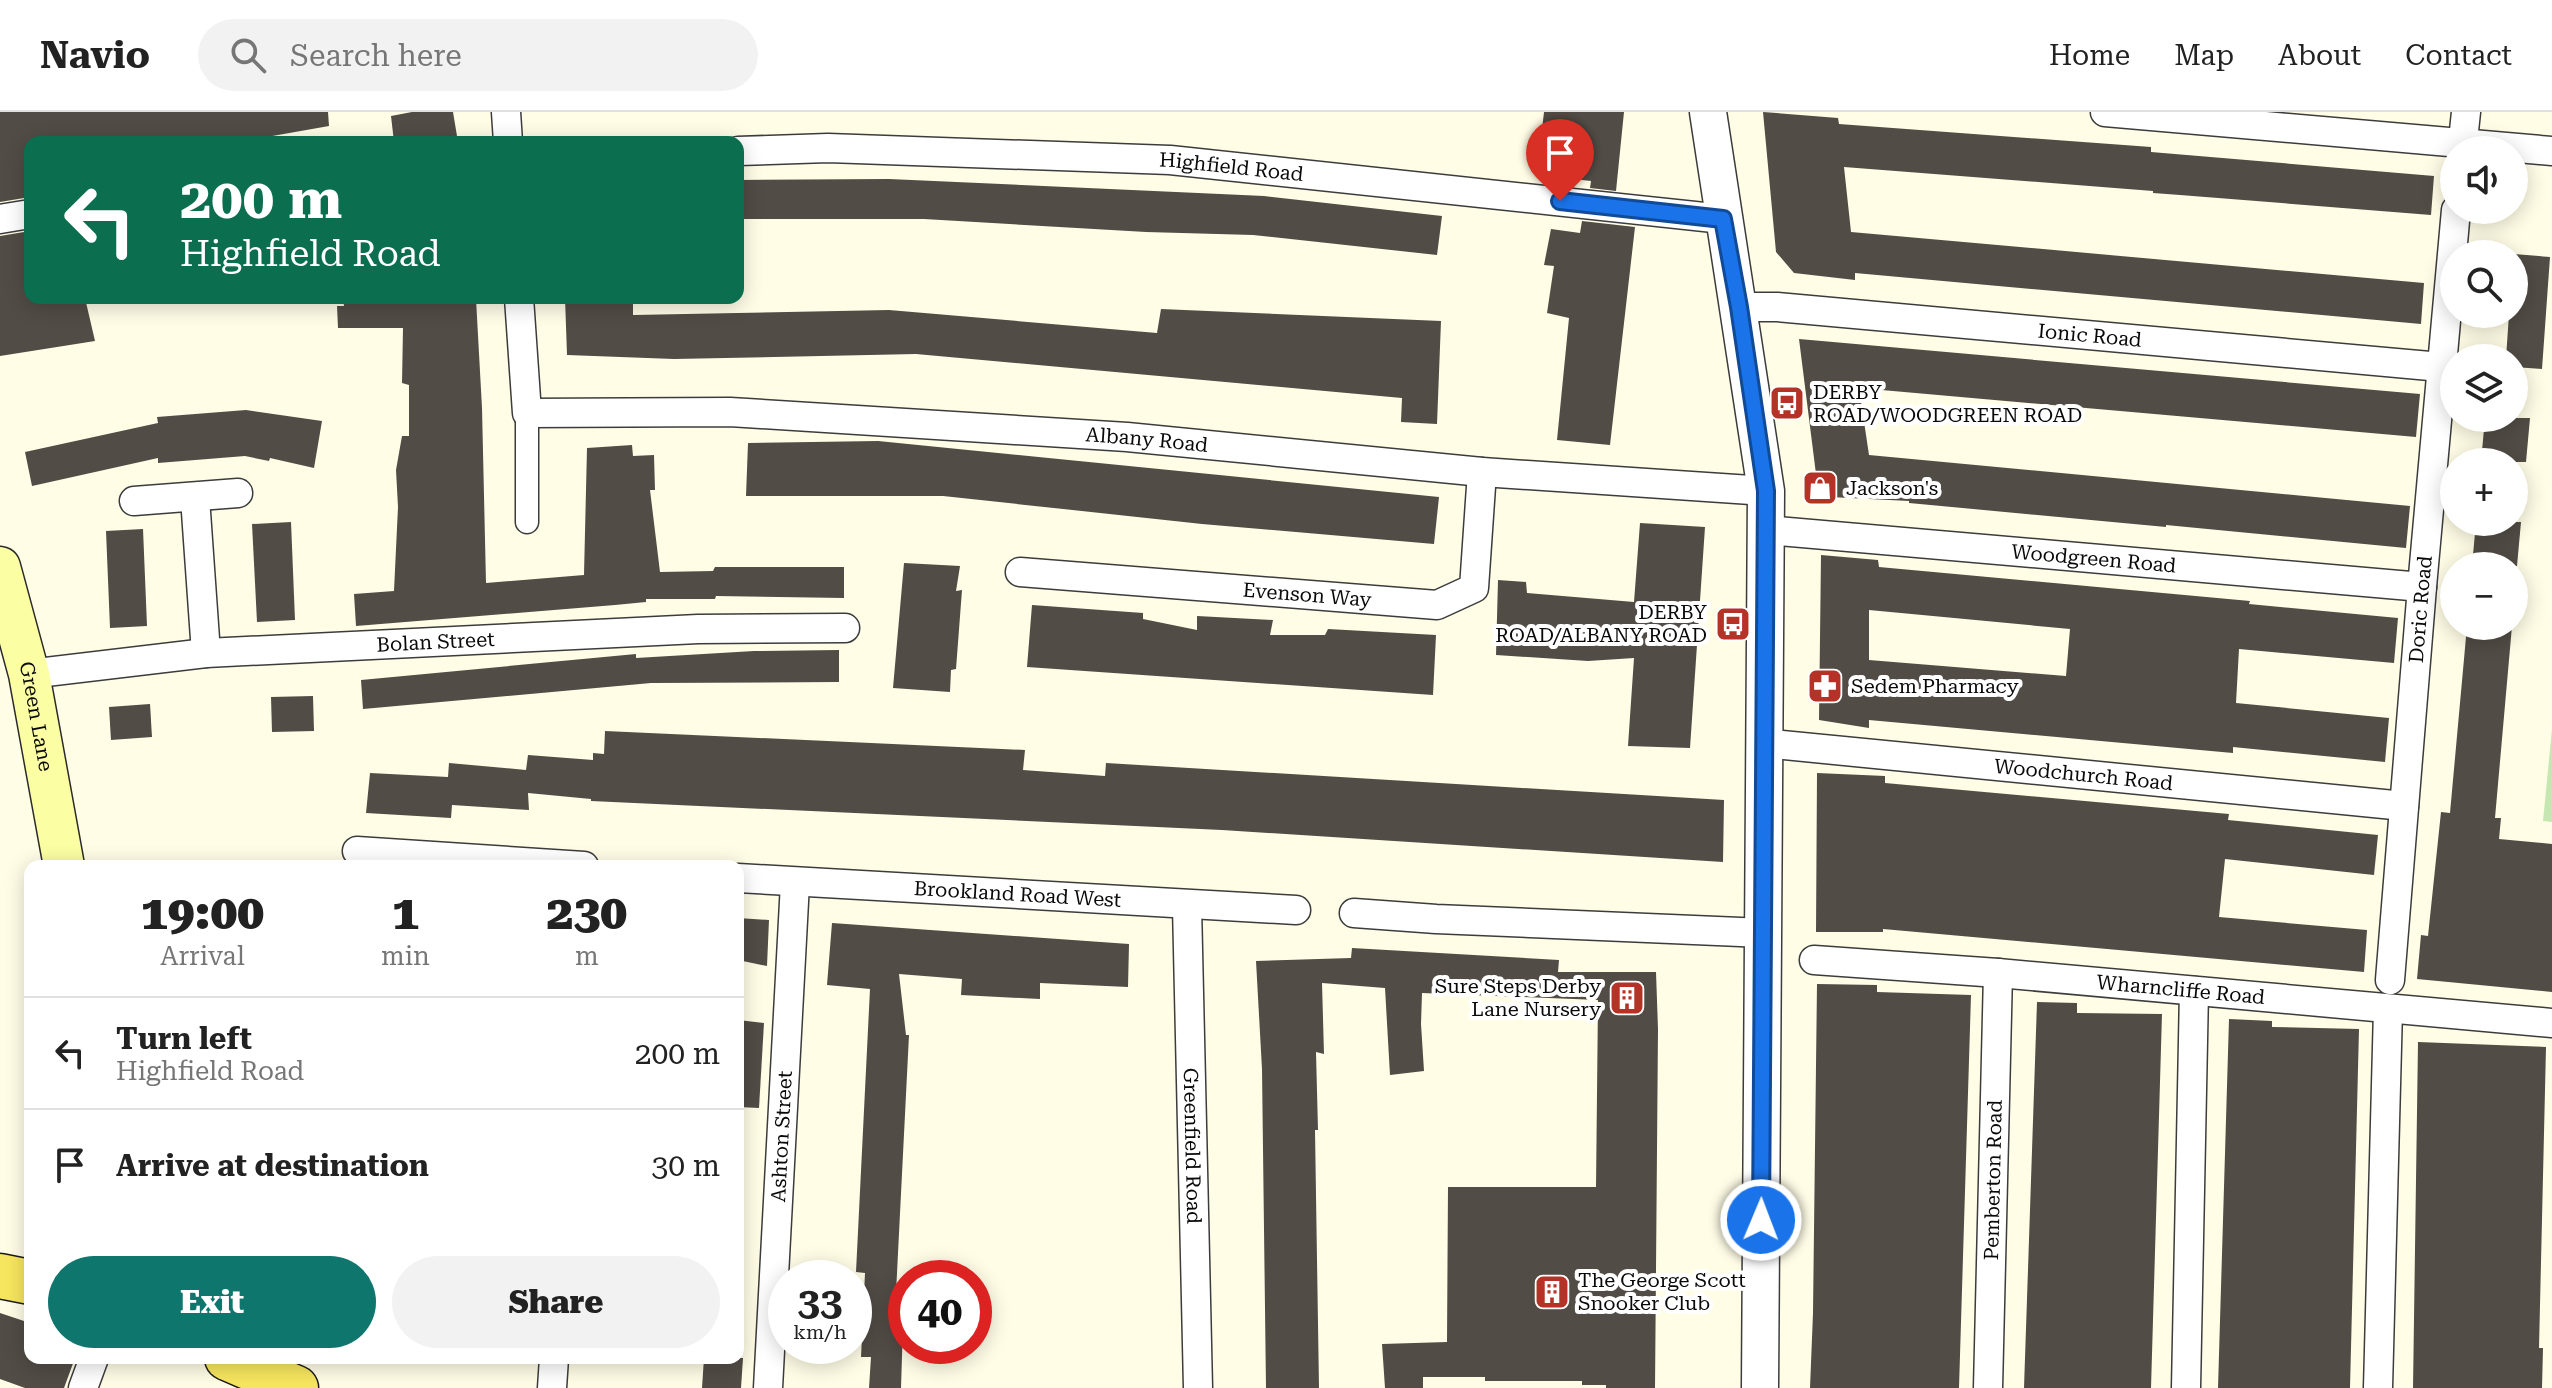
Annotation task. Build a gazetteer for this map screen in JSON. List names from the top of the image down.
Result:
{
  "streets": {
    "main road": ["Green Lane"],
    "street": [
      "Highfield Road",
      "Ionic Road",
      "Albany Road",
      "Woodgreen Road",
      "Evenson Way",
      "Doric Road",
      "Bolan Street",
      "Woodchurch Road",
      "Brookland Road West",
      "Wharncliffe Road",
      "Ashton Street",
      "Greenfield Road",
      "Pemberton Road"
    ]
  },
  "crossings": [
    ["Albany Road", "Evenson Way"],
    ["Woodgreen Road", "Doric Road"],
    ["Doric Road", "Woodchurch Road"],
    ["Doric Road", "Wharncliffe Road"],
    ["Bolan Street", "Green Lane"],
    ["Brookland Road West", "Ashton Street"],
    ["Brookland Road West", "Greenfield Road"],
    ["Wharncliffe Road", "Pemberton Road"]
  ],
  "places": {
    "bus stop": ["DERBY ROAD/WOODGREEN ROAD", "DERBY ROAD/ALBANY ROAD"],
    "shop": ["Jackson's"],
    "pharmacy": ["Sedem Pharmacy"],
    "building": ["Sure Steps Derby Lane Nursery", "The George Scott Snooker Club"]
  },
  "page": {
    "header": "Navio",
    "search": "Search here",
    "nav": [
      "Home",
      "Map",
      "About",
      "Contact"
    ],
    "map_buttons": ["+", "−"],
    "turn": ["200 m", "Highfield Road"],
    "eta": [
      "19:00",
      "Arrival",
      "1",
      "min",
      "230",
      "m"
    ],
    "list": [
      {
        "name": "Turn left",
        "note": "Highfield Road",
        "value": "200 m"
      },
      {
        "name": "Arrive at destination",
        "value": "30 m"
      }
    ],
    "buttons": ["Exit", "Share"],
    "speed": "33 km/h",
    "limit": "40"
  }
}
